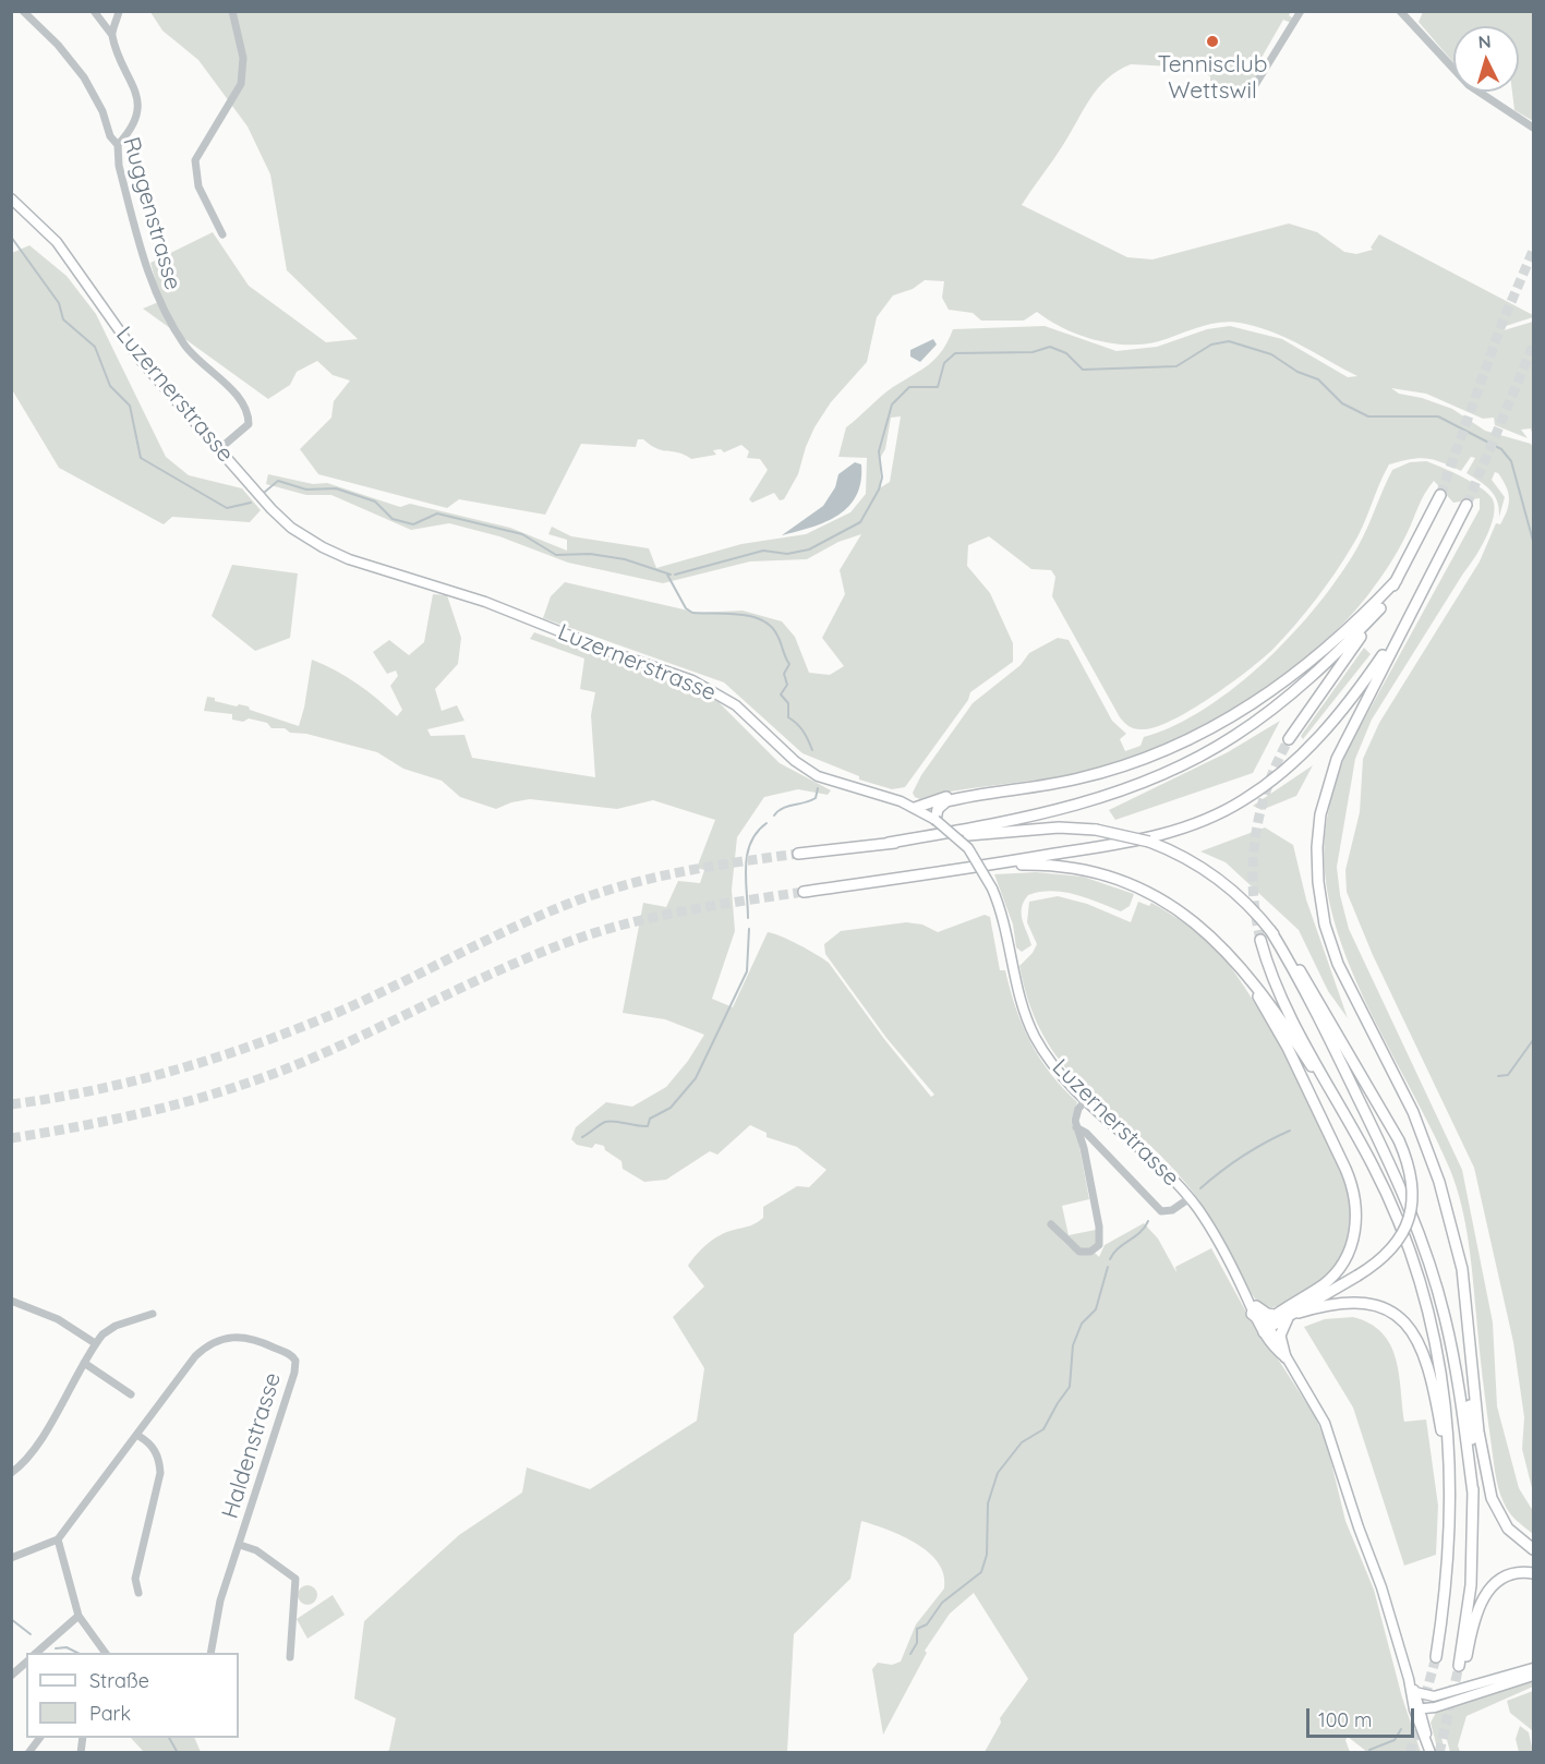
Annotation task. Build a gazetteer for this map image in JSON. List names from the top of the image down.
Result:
{
  "streets": {
    "main road": ["Luzernerstrasse"],
    "street": ["Ruggenstrasse", "Haldenstrasse"]
  },
  "crossings": [
    ["Ruggenstrasse", "Luzernerstrasse"]
  ],
  "places": ["Tennisclub Wettswil"],
  "legend": ["Straße", "Park"],
  "scale_bar": "100 m",
  "north": "top"
}
